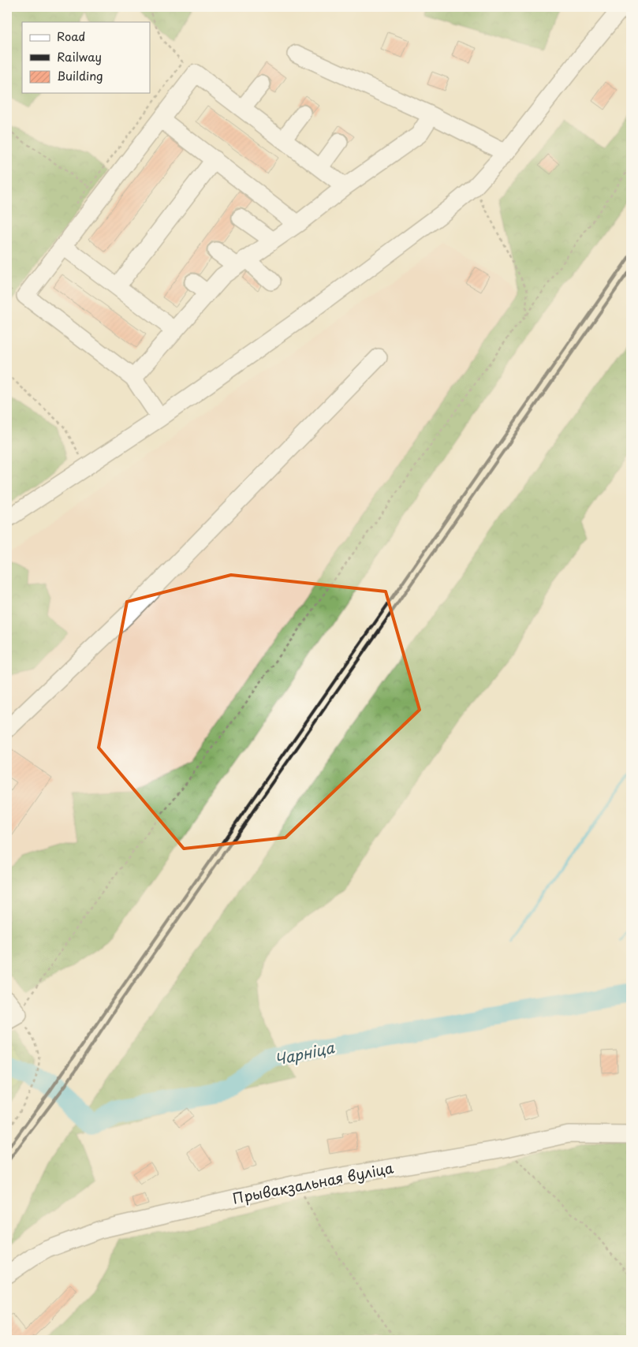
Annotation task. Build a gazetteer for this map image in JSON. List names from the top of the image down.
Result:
{
  "streets": {
    "street": ["Прывакзальная вуліца"]
  },
  "water": ["Чарніца"],
  "legend": ["Road", "Railway", "Building"]
}
